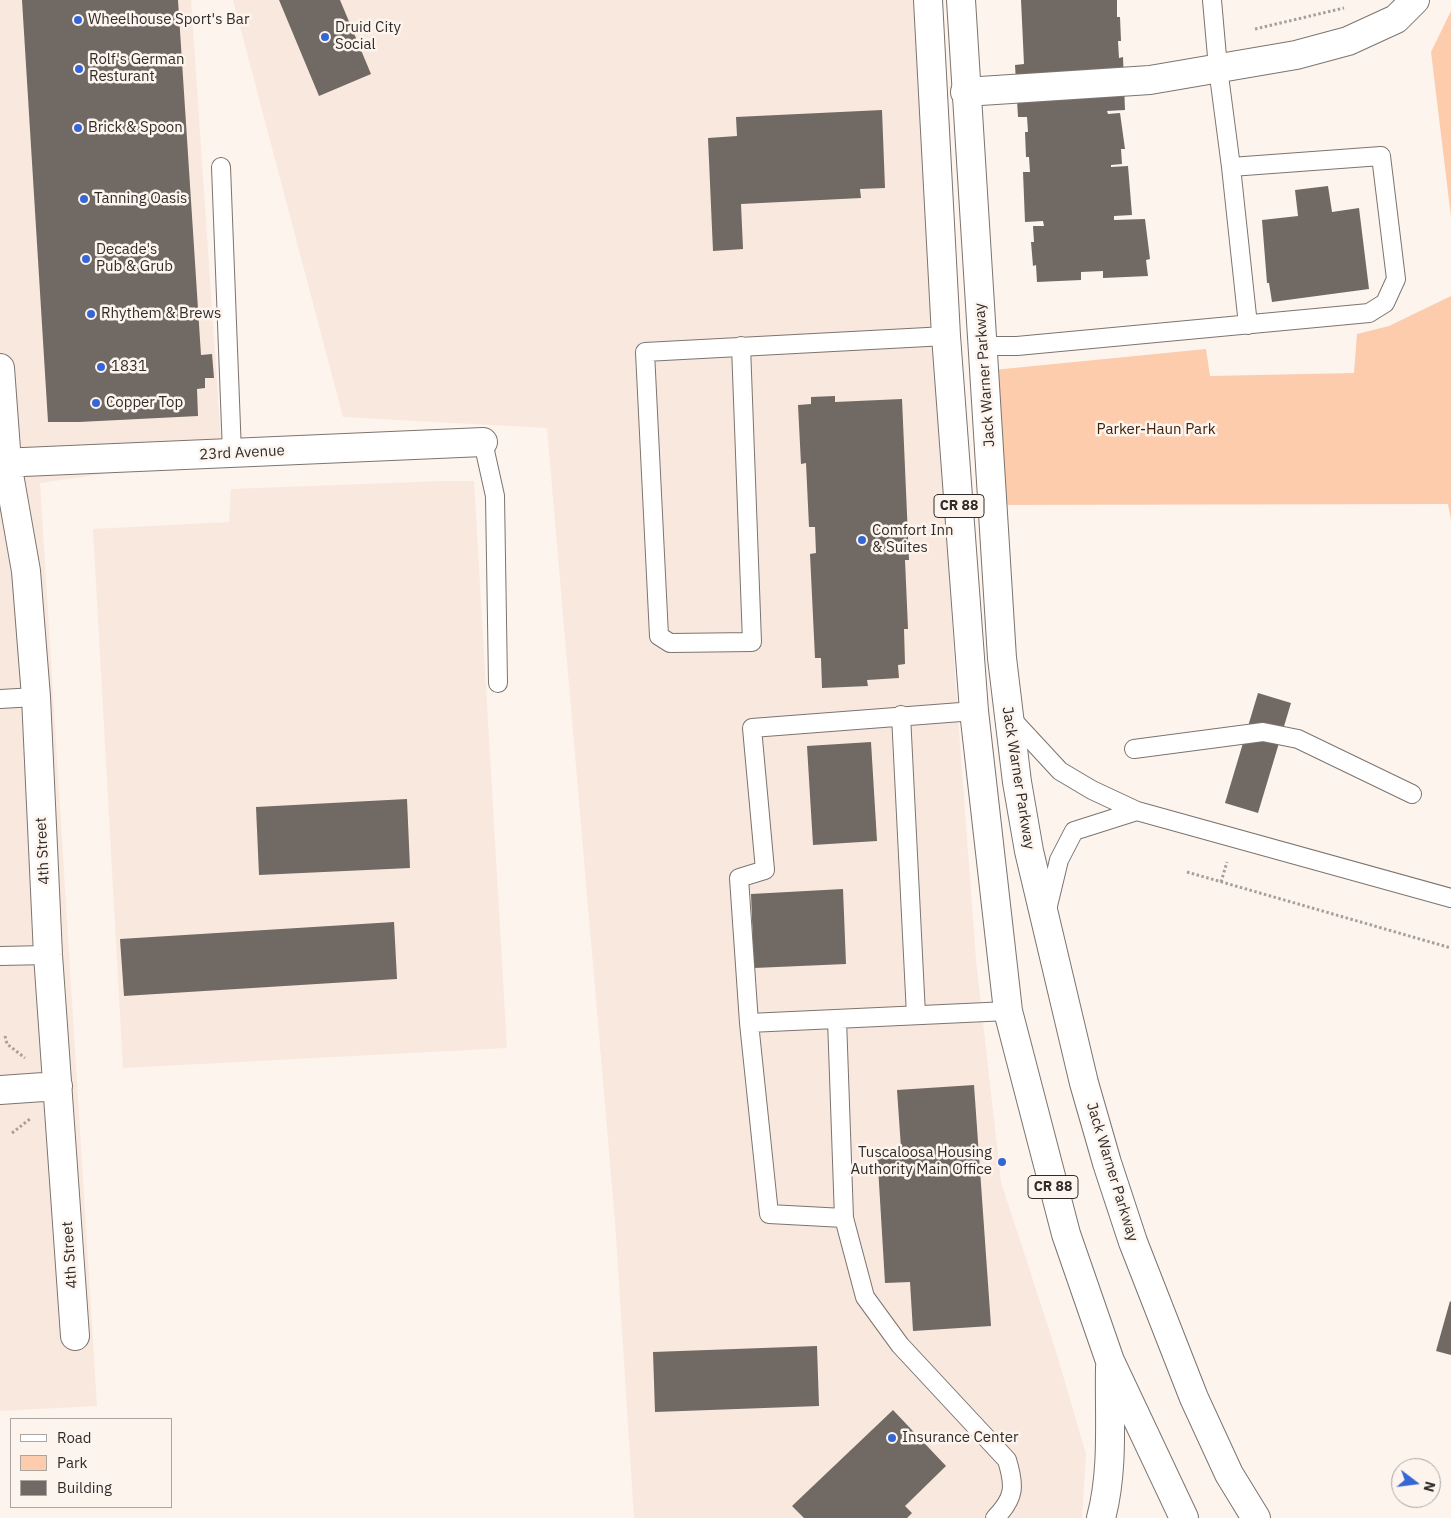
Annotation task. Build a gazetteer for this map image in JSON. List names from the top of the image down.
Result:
{
  "streets": {
    "main road": [
      "Jack Warner Parkway",
      "23rd Avenue",
      "CR 88",
      "4th Street"
    ]
  },
  "crossings": [
    ["23rd Avenue", "4th Street"]
  ],
  "parks": ["Parker-Haun Park"],
  "places": [
    "Wheelhouse Sport's Bar",
    "Druid City Social",
    "Rolf's German Resturant",
    "Brick & Spoon",
    "Tanning Oasis",
    "Decade's Pub & Grub",
    "Rhythem & Brews",
    "1831",
    "Copper Top",
    "Comfort Inn & Suites",
    "Tuscaloosa Housing Authority Main Office",
    "Insurance Center"
  ],
  "legend": ["Road", "Park", "Building"],
  "north": "right"
}
